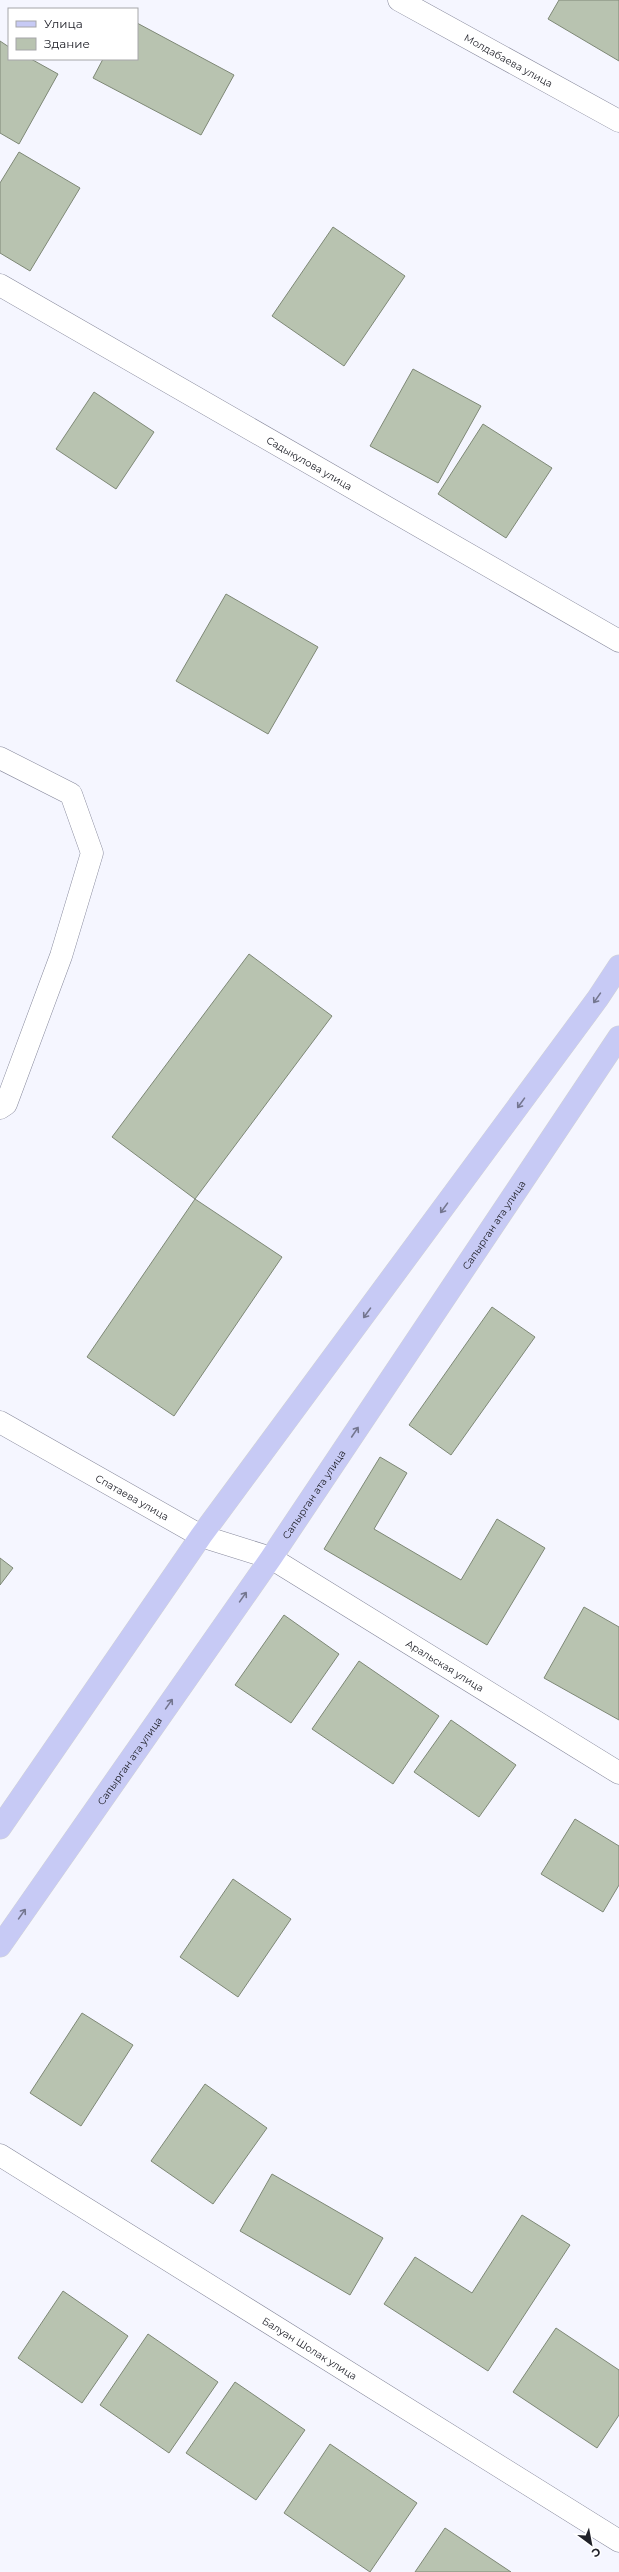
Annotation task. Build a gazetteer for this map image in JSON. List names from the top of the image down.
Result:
{
  "streets": {
    "main road": ["Сапырган ата улица"],
    "street": [
      "Молдабаева улица",
      "Садыкулова улица",
      "Спатаева улица",
      "Аральская улица",
      "Балуан Шолак улица"
    ]
  },
  "crossings": [
    ["Сапырган ата улица", "Спатаева улица"],
    ["Сапырган ата улица", "Аральская улица"],
    ["Спатаева улица", "Аральская улица"]
  ],
  "legend": ["Улица", "Здание"],
  "north": "bottom right"
}
